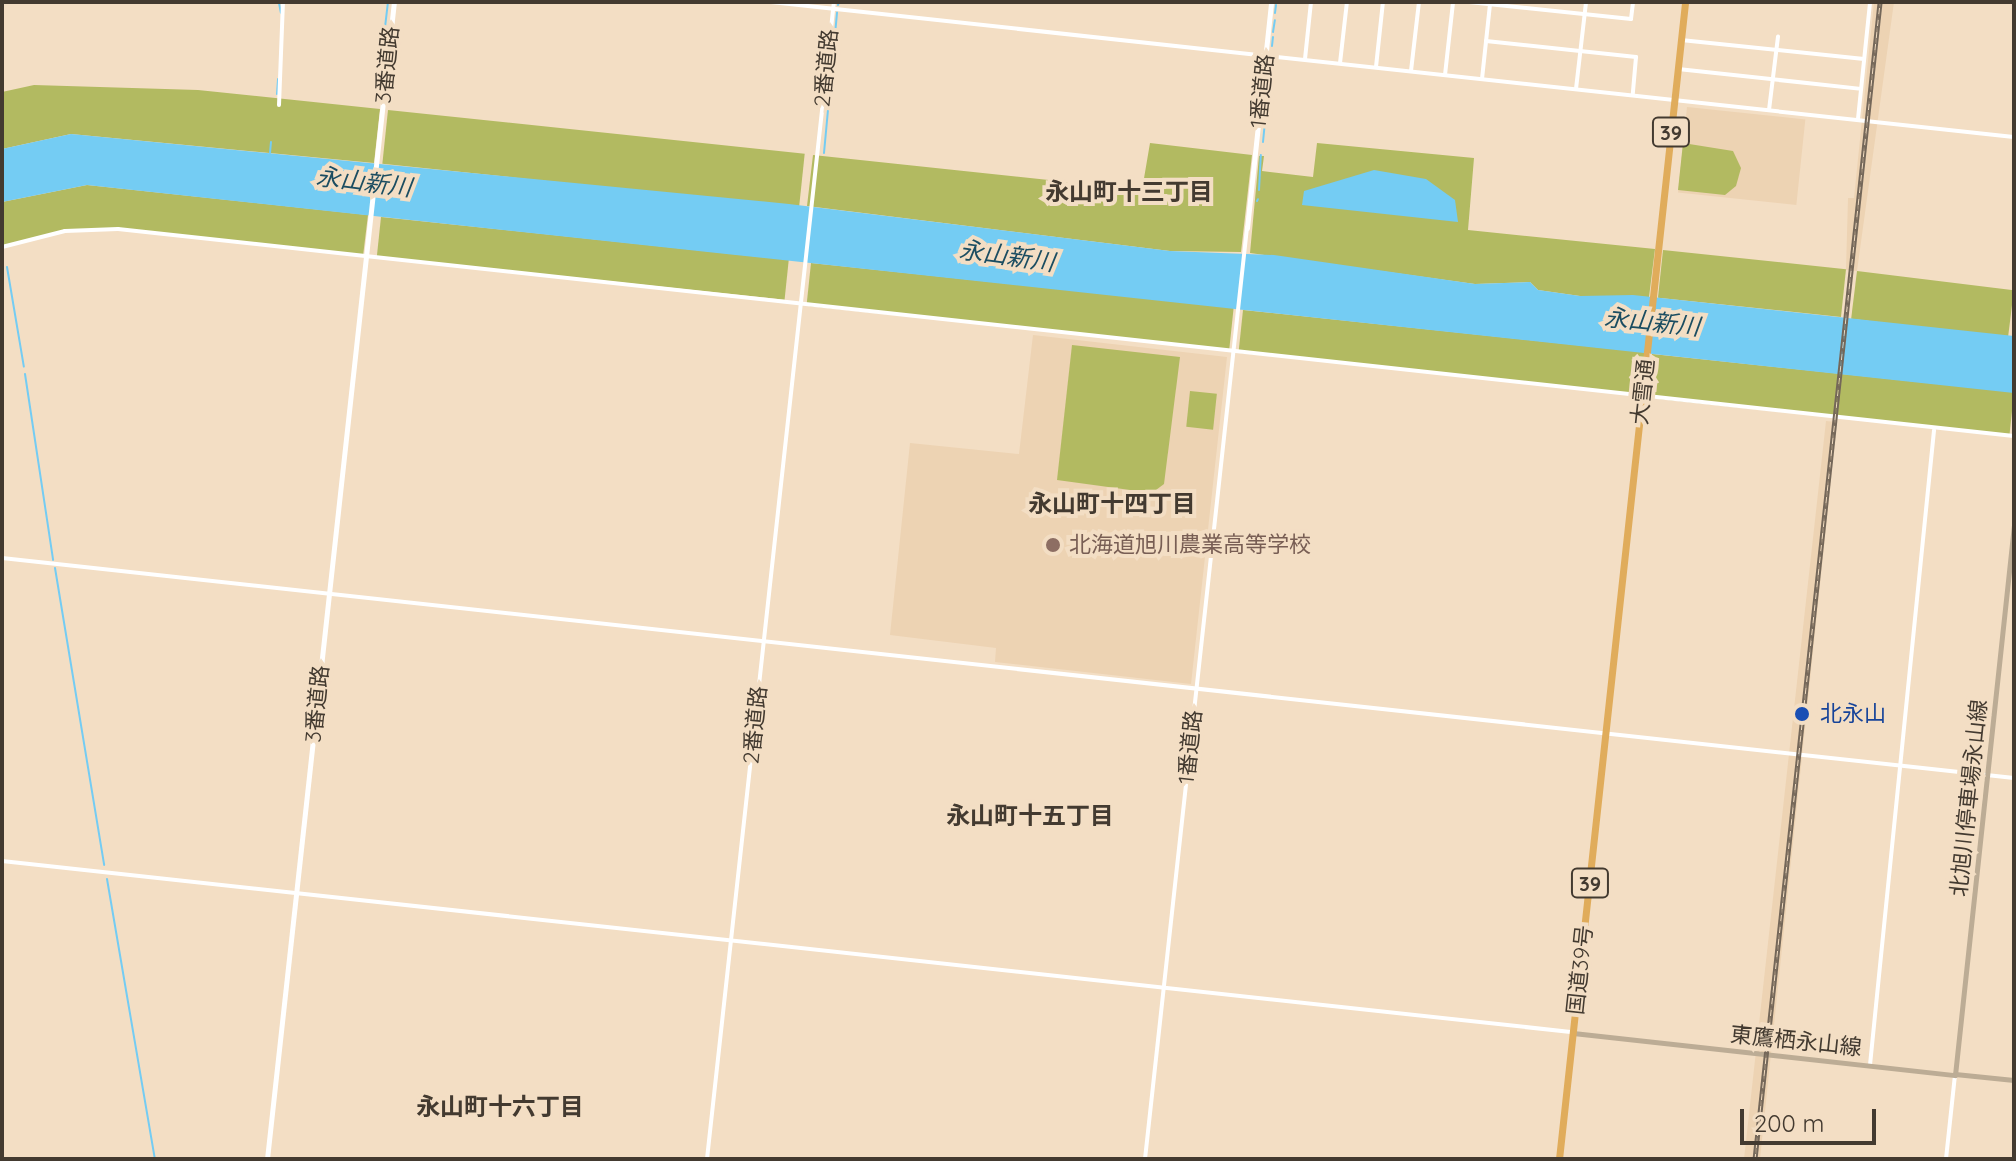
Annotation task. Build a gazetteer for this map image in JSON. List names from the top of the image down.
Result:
{
  "streets": {
    "highway": ["39", "大雪通", "国道39号"],
    "main road": ["北旭川停車場永山線", "東鷹栖永山線"],
    "street": ["3番道路", "2番道路", "1番道路"]
  },
  "crossings": [
    ["大雪通", "国道39号"],
    ["北旭川停車場永山線", "東鷹栖永山線"],
    ["国道39号", "東鷹栖永山線"]
  ],
  "districts": [
    "永山町十三丁目",
    "永山町十四丁目",
    "永山町十五丁目",
    "永山町十六丁目"
  ],
  "water": ["永山新川"],
  "places": ["北海道旭川農業高等学校", "北永山"],
  "scale_bar": "200 m"
}
